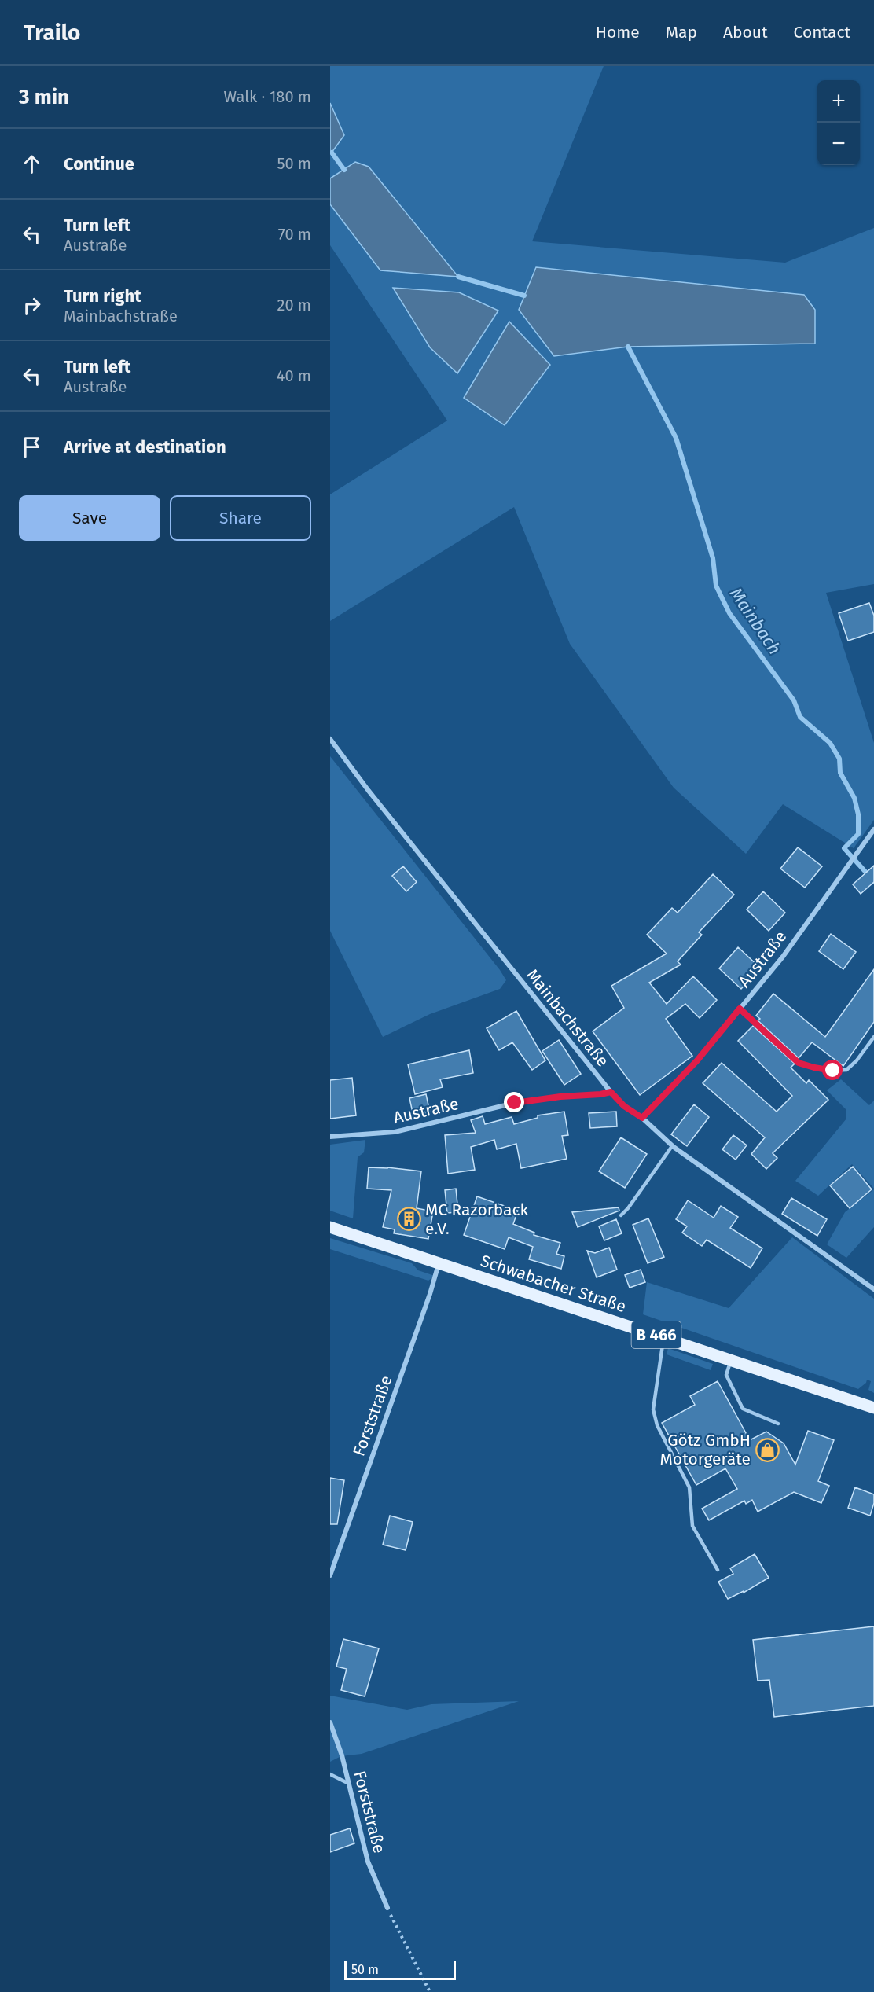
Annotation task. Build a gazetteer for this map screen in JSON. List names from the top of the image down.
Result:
{
  "streets": {
    "main road": ["Schwabacher Straße", "B 466"],
    "street": ["Austraße", "Mainbachstraße", "Forststraße"]
  },
  "crossings": [
    ["Austraße", "Mainbachstraße"],
    ["Schwabacher Straße", "Forststraße"]
  ],
  "water": ["Mainbach"],
  "places": {
    "building": ["MC Razorback e.V."],
    "shop": ["Götz GmbH Motorgeräte"]
  },
  "scale_bar": "50 m",
  "page": {
    "header": "Trailo",
    "nav": [
      "Home",
      "Map",
      "About",
      "Contact"
    ],
    "heading": ["3 min", "Walk · 180 m"],
    "map_buttons": ["+", "−"],
    "list": [
      ["Continue", "50 m"],
      ["Turn left", "Austraße", "70 m"],
      ["Turn right", "Mainbachstraße", "20 m"],
      ["Turn left", "Austraße", "40 m"],
      "Arrive at destination"
    ],
    "buttons": ["Save", "Share"],
    "scale": "50 m"
  }
}
